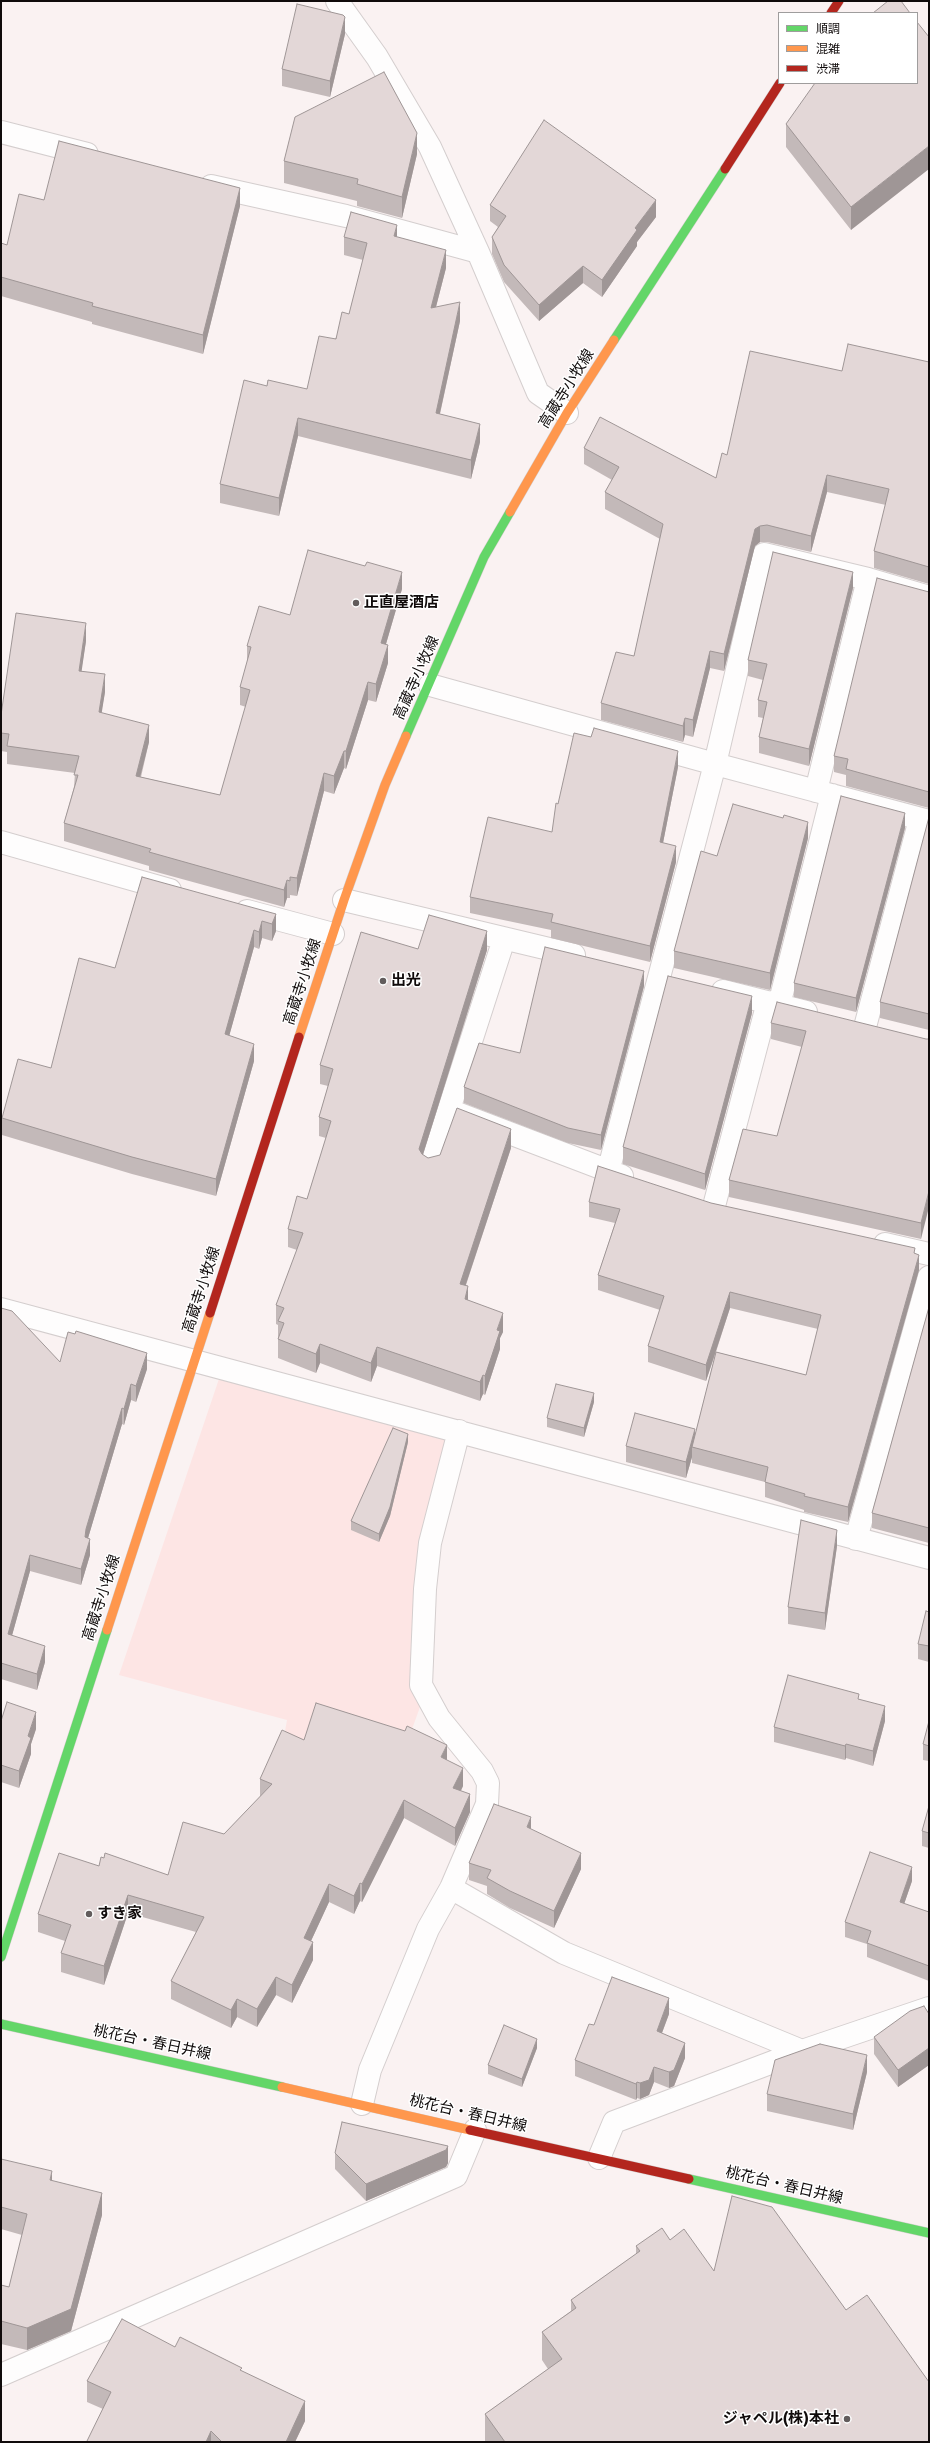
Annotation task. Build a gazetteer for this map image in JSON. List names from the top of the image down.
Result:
{
  "streets": {
    "main road": ["高蔵寺小牧線", "桃花台・春日井線"]
  },
  "places": [
    "正直屋酒店",
    "出光",
    "すき家",
    "ジャペル(株)本社"
  ],
  "legend": ["順調", "混雑", "渋滞"]
}
